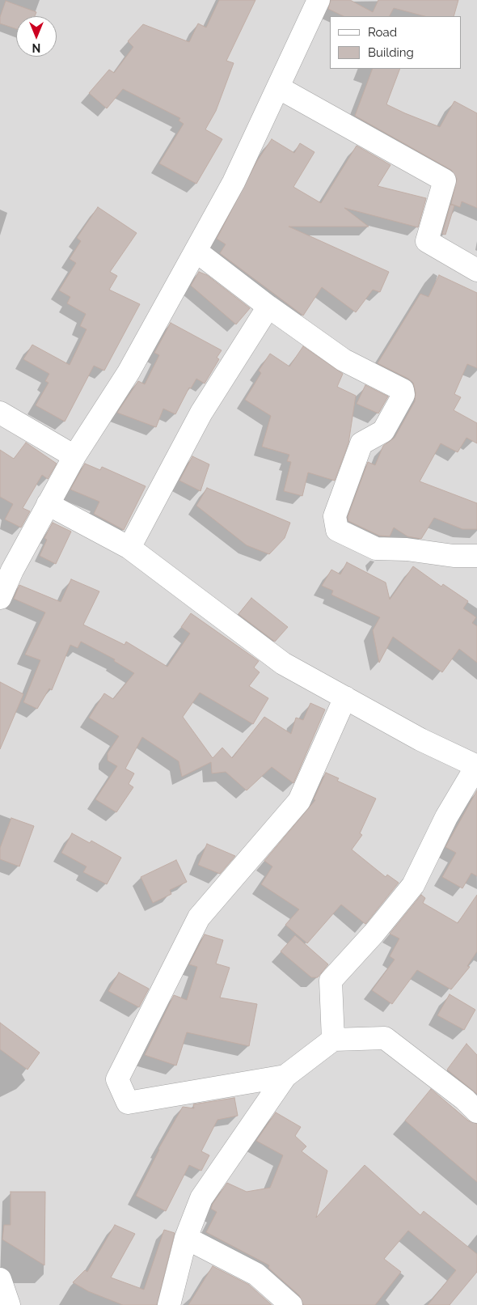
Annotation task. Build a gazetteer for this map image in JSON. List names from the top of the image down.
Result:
{
  "legend": ["Road", "Building"],
  "north": "bottom"
}
